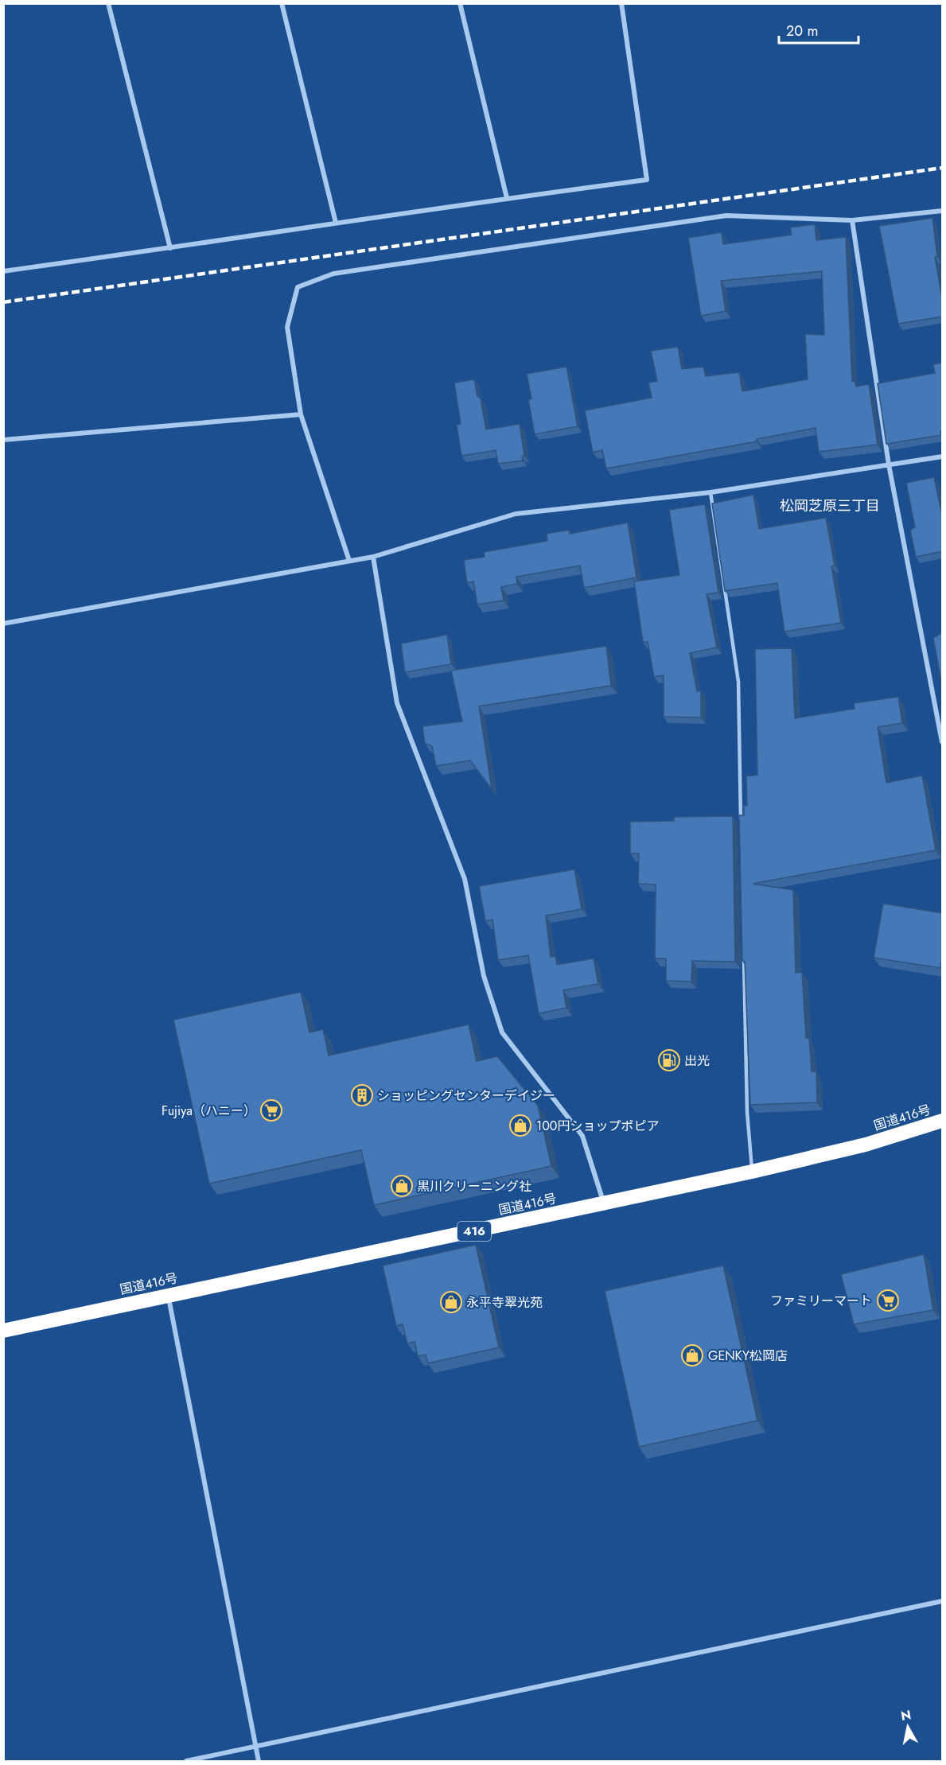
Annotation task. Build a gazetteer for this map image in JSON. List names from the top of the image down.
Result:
{
  "streets": {
    "highway": ["国道416号", "416"]
  },
  "districts": ["松岡芝原三丁目"],
  "places": {
    "fuel station": ["出光"],
    "building": ["ショッピングセンターデイジー"],
    "supermarket": ["Fujiya（ハニー）", "ファミリーマート"],
    "shop": [
      "100円ショップポピア",
      "黒川クリーニング社",
      "永平寺翠光苑",
      "GENKY松岡店"
    ]
  },
  "scale_bar": "20 m",
  "north": "top"
}
